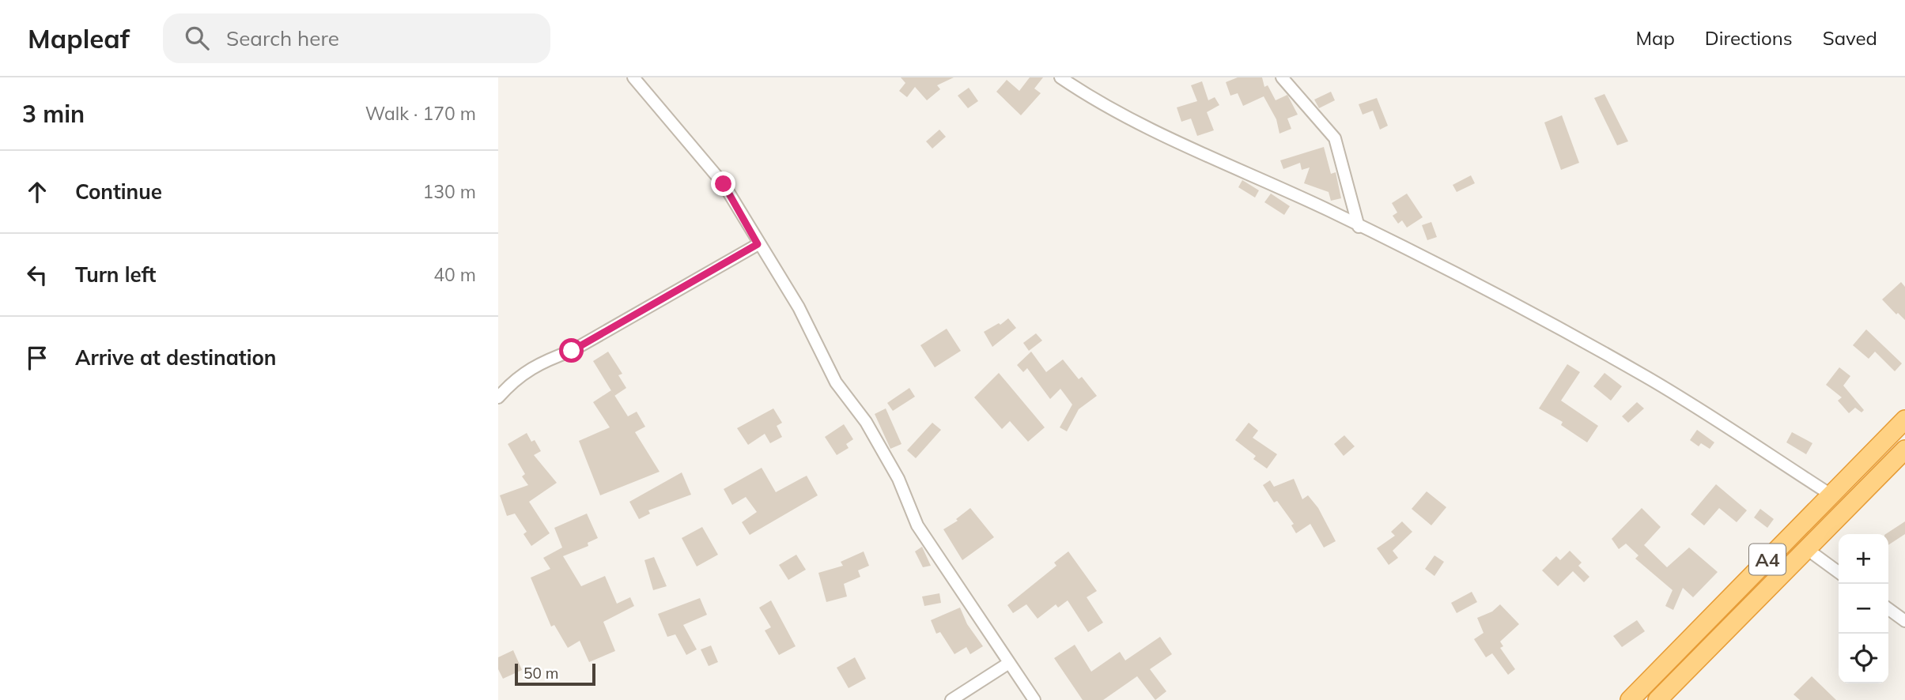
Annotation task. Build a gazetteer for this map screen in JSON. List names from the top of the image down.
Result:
{
  "streets": {
    "highway": ["A4"]
  },
  "scale_bar": "50 m",
  "page": {
    "header": "Mapleaf",
    "search": "Search here",
    "nav": ["Map", "Directions", "Saved"],
    "heading": ["3 min", "Walk · 170 m"],
    "list": [
      ["Continue", "130 m"],
      ["Turn left", "40 m"],
      "Arrive at destination"
    ],
    "map_buttons": ["+", "−"],
    "scale": "50 m"
  }
}
